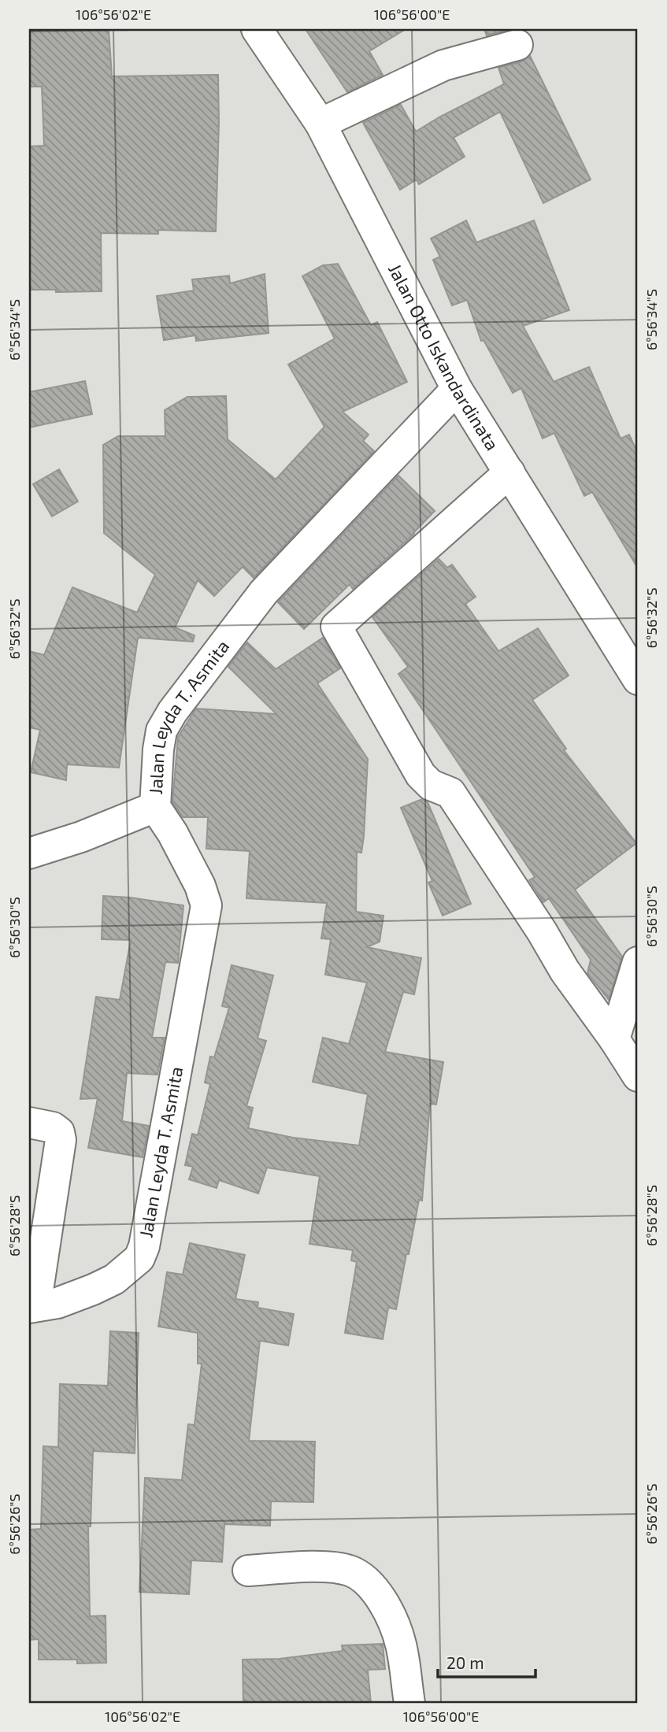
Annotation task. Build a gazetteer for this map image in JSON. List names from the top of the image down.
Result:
{
  "streets": {
    "street": ["Jalan Otto Iskandardinata", "Jalan Leyda T. Asmita"]
  },
  "crossings": [
    ["Jalan Otto Iskandardinata", "Jalan Leyda T. Asmita"]
  ],
  "scale_bar": "20 m",
  "coordinates": [
    "106°56'02\"E",
    "106°56'00\"E",
    "6°56'34\"S",
    "6°56'32\"S",
    "6°56'30\"S",
    "6°56'28\"S",
    "6°56'26\"S"
  ]
}
